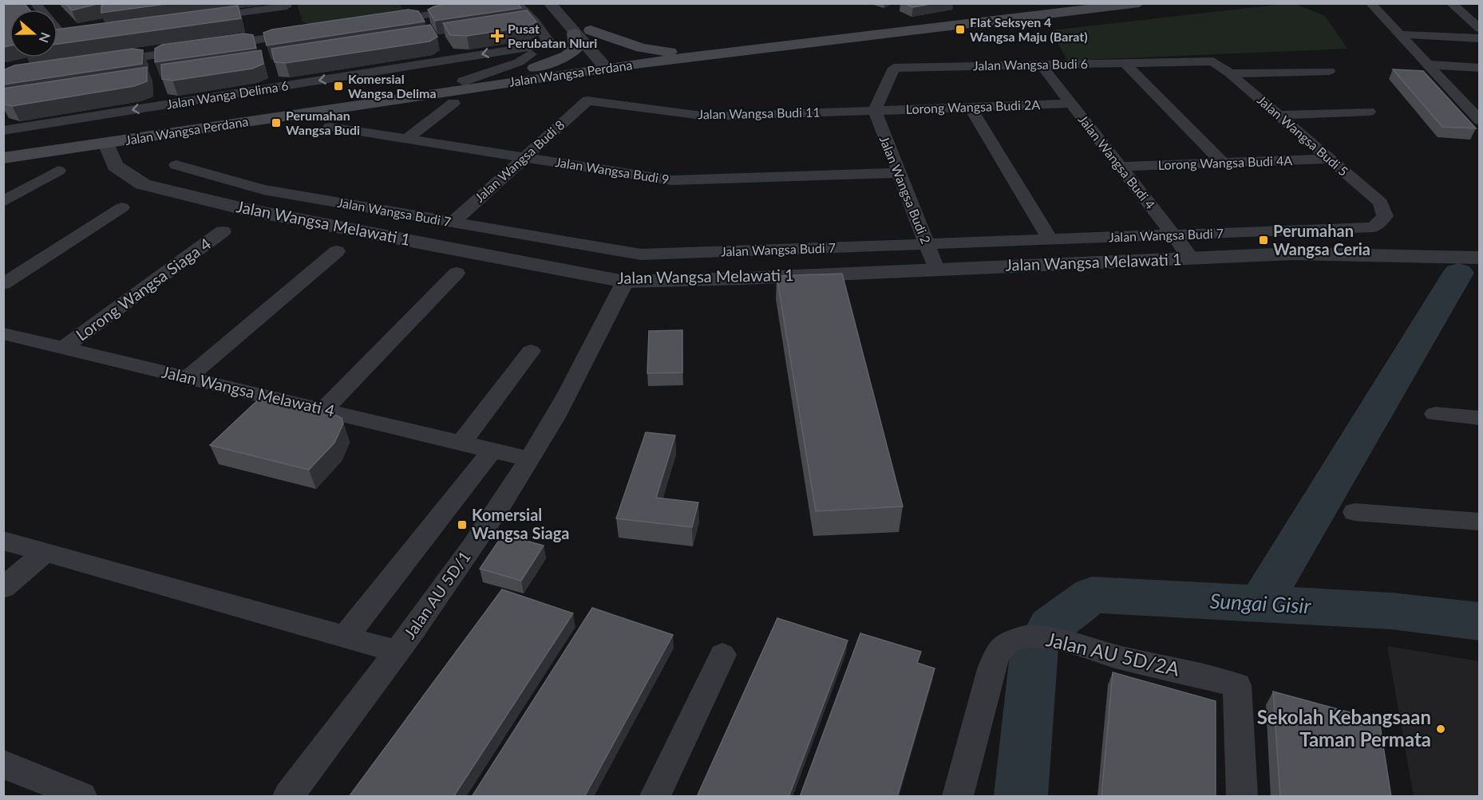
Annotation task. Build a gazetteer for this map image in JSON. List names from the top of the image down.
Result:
{
  "streets": {
    "main road": ["Jalan Wangsa Perdana"],
    "street": [
      "Jalan Wangsa Budi 6",
      "Jalan Wanga Delima 6",
      "Lorong Wangsa Budi 2A",
      "Jalan Wangsa Budi 11",
      "Jalan Wangsa Budi 5",
      "Jalan Wangsa Budi 8",
      "Jalan Wangsa Budi 4",
      "Lorong Wangsa Budi 4A",
      "Jalan Wangsa Budi 9",
      "Jalan Wangsa Budi 2",
      "Jalan Wangsa Budi 7",
      "Jalan Wangsa Melawati 1",
      "Lorong Wangsa Siaga 4",
      "Jalan Wangsa Melawati 4",
      "Jalan AU 5D/1",
      "Jalan AU 5D/2A"
    ]
  },
  "crossings": [
    ["Jalan Wangsa Budi 6", "Lorong Wangsa Budi 2A"],
    ["Jalan Wangsa Budi 6", "Jalan Wangsa Budi 11"],
    ["Jalan Wangsa Budi 6", "Jalan Wangsa Budi 5"],
    ["Jalan Wangsa Budi 6", "Jalan Wangsa Budi 4"],
    ["Jalan Wangsa Budi 6", "Jalan Wangsa Budi 2"],
    ["Jalan Wangsa Perdana", "Jalan Wangsa Melawati 1"],
    ["Lorong Wangsa Budi 2A", "Jalan Wangsa Budi 11"],
    ["Lorong Wangsa Budi 2A", "Jalan Wangsa Budi 4"],
    ["Lorong Wangsa Budi 2A", "Jalan Wangsa Budi 2"],
    ["Jalan Wangsa Budi 11", "Jalan Wangsa Budi 8"],
    ["Jalan Wangsa Budi 11", "Jalan Wangsa Budi 2"],
    ["Jalan Wangsa Budi 5", "Lorong Wangsa Budi 4A"],
    ["Jalan Wangsa Budi 5", "Jalan Wangsa Budi 7"],
    ["Jalan Wangsa Budi 8", "Jalan Wangsa Budi 9"],
    ["Jalan Wangsa Budi 8", "Jalan Wangsa Budi 7"],
    ["Jalan Wangsa Budi 4", "Lorong Wangsa Budi 4A"],
    ["Jalan Wangsa Budi 4", "Jalan Wangsa Budi 7"],
    ["Jalan Wangsa Budi 4", "Jalan Wangsa Melawati 1"],
    ["Jalan Wangsa Budi 9", "Jalan Wangsa Budi 2"],
    ["Jalan Wangsa Budi 2", "Jalan Wangsa Budi 7"],
    ["Jalan Wangsa Budi 2", "Jalan Wangsa Melawati 1"],
    ["Jalan Wangsa Melawati 1", "Jalan AU 5D/1"],
    ["Lorong Wangsa Siaga 4", "Jalan Wangsa Melawati 4"],
    ["Jalan Wangsa Melawati 4", "Jalan AU 5D/1"]
  ],
  "water": ["Sungai Gisir"],
  "places": {
    "transit": [
      "Flat Seksyen 4 Wangsa Maju (Barat)",
      "Komersial Wangsa Delima",
      "Perumahan Wangsa Budi",
      "Perumahan Wangsa Ceria",
      "Komersial Wangsa Siaga"
    ],
    "health": ["Pusat Perubatan Nluri"],
    "other": ["Sekolah Kebangsaan Taman Permata"]
  },
  "north": "right"
}
